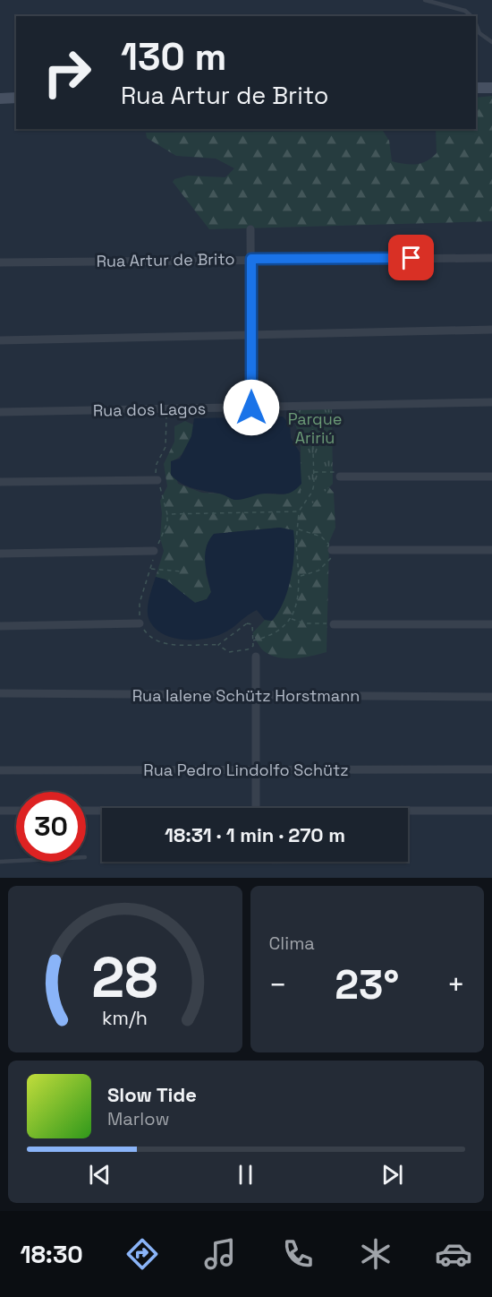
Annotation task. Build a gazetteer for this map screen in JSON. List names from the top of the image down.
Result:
{
  "streets": {
    "street": [
      "Rua Artur de Brito",
      "Rua dos Lagos",
      "Rua Ialene Schütz Horstmann",
      "Rua Pedro Lindolfo Schütz"
    ]
  },
  "parks": ["Parque Aririú"],
  "page": {
    "turn": ["130 m", "Rua Artur de Brito"],
    "limit": "30",
    "trip": "18:31 · 1 min · 270 m",
    "tile": "Clima",
    "heat": ["−", "23°", "+"],
    "song": ["Slow Tide", "Marlow"],
    "tabs": "18:30",
    "gauge": ["28", "km/h"]
  }
}
